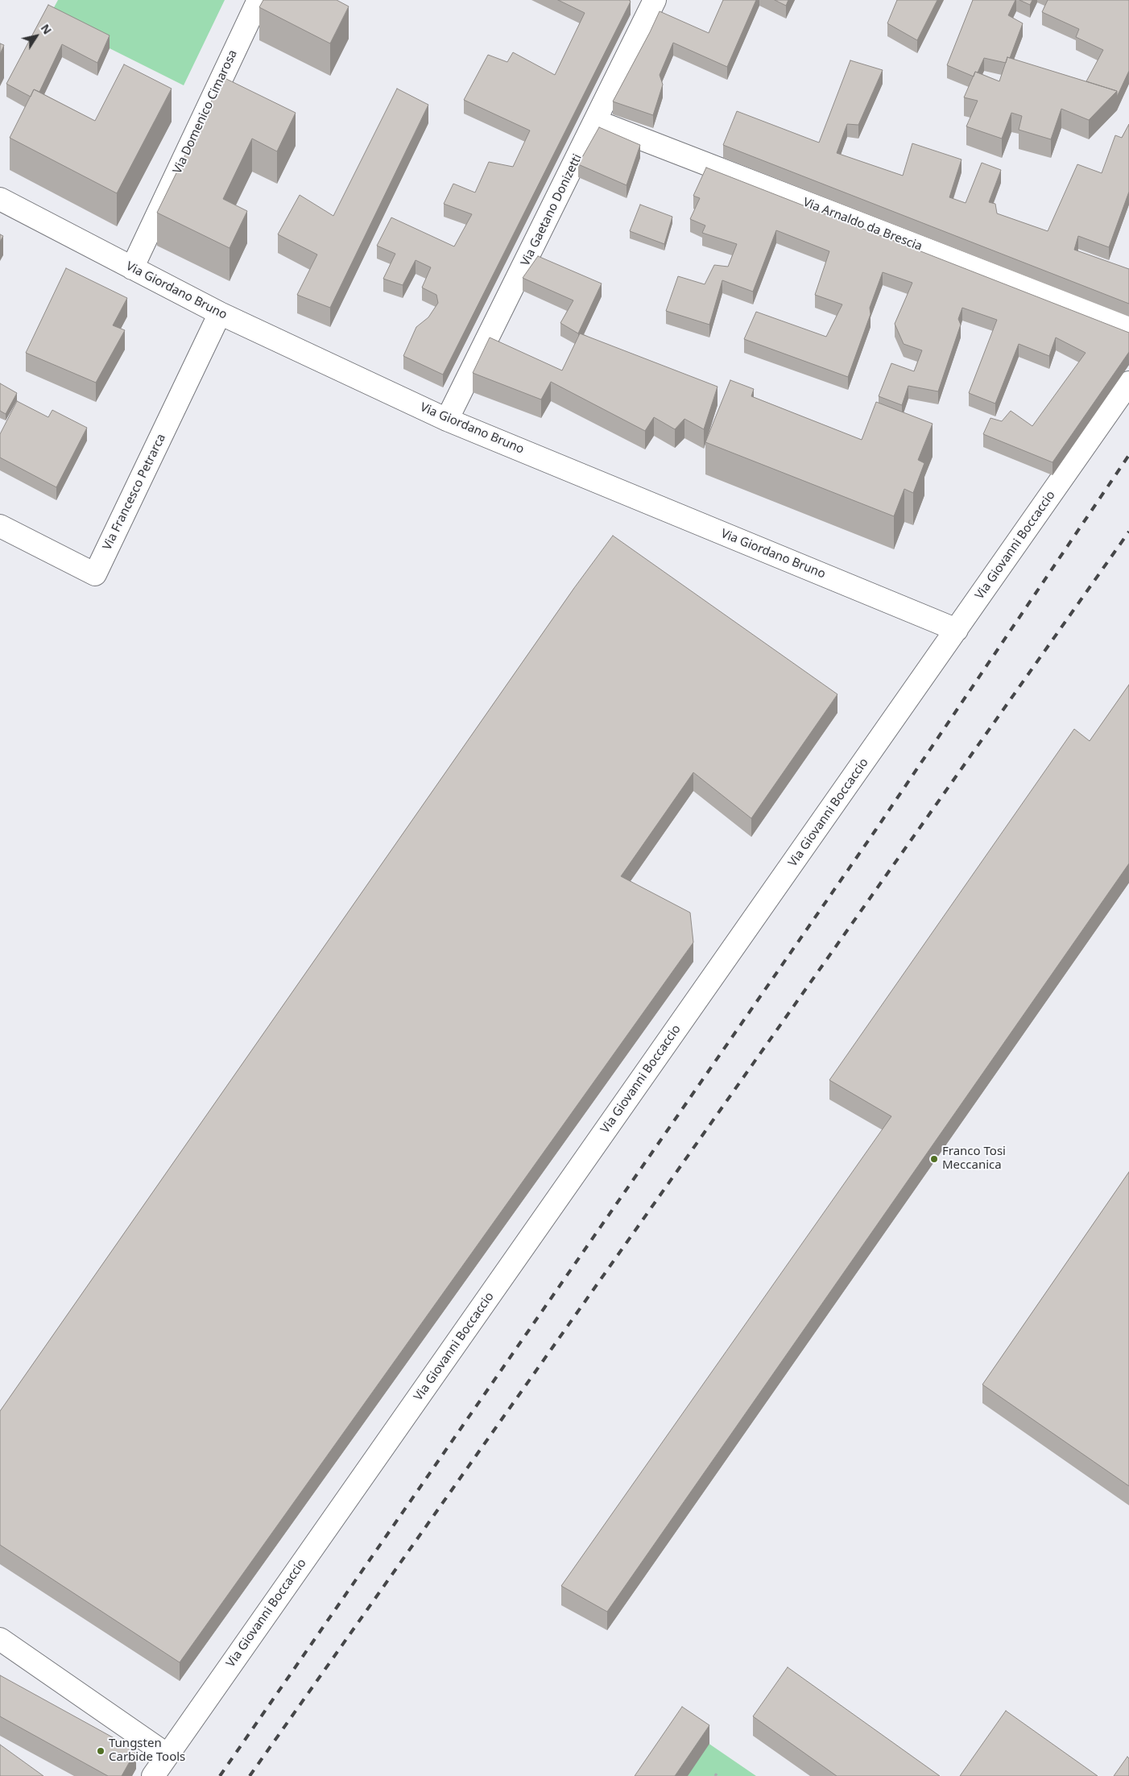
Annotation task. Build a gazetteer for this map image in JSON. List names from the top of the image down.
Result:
{
  "streets": {
    "street": [
      "Via Domenico Cimarosa",
      "Via Gaetano Donizetti",
      "Via Arnaldo da Brescia",
      "Via Giordano Bruno",
      "Via Francesco Petrarca",
      "Via Giovanni Boccaccio"
    ]
  },
  "crossings": [
    ["Via Domenico Cimarosa", "Via Giordano Bruno"],
    ["Via Gaetano Donizetti", "Via Arnaldo da Brescia"],
    ["Via Gaetano Donizetti", "Via Giordano Bruno"],
    ["Via Giordano Bruno", "Via Francesco Petrarca"],
    ["Via Giordano Bruno", "Via Giovanni Boccaccio"]
  ],
  "places": ["Franco Tosi Meccanica", "Tungsten Carbide Tools"],
  "north": "top right"
}
